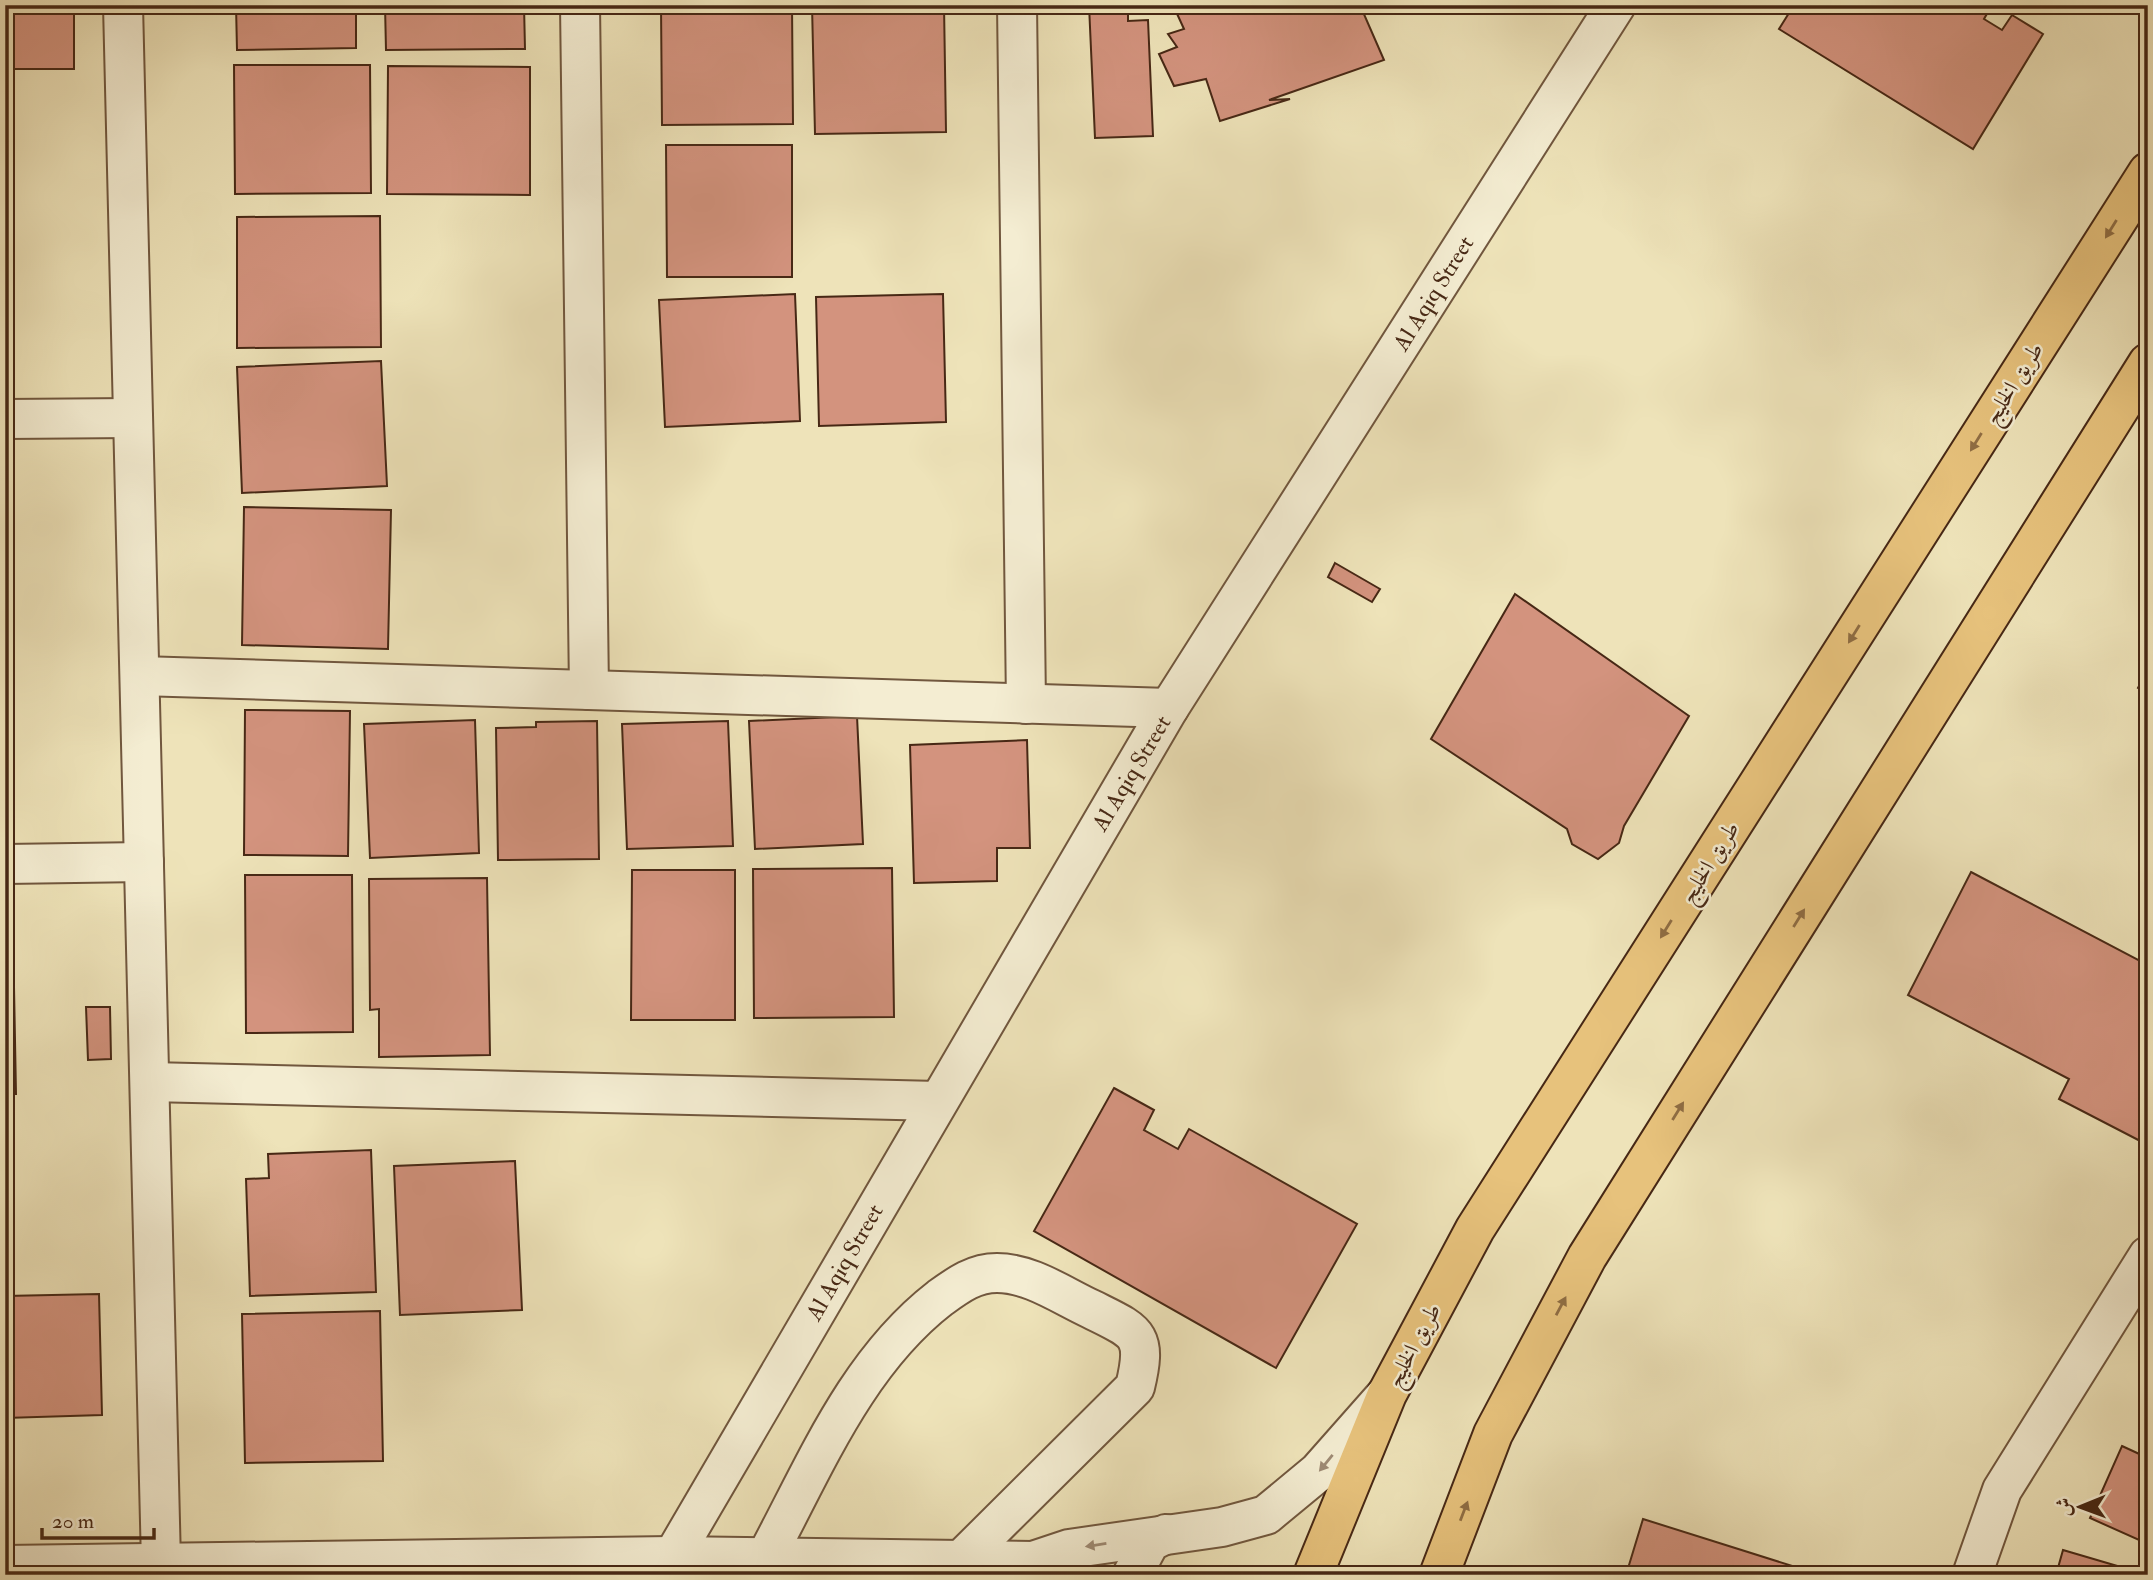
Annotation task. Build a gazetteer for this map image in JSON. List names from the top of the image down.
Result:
{
  "streets": {
    "main road": ["طريق الخليج"],
    "street": ["Al Aqiq Street"]
  },
  "scale_bar": "20 m",
  "north": "left"
}
